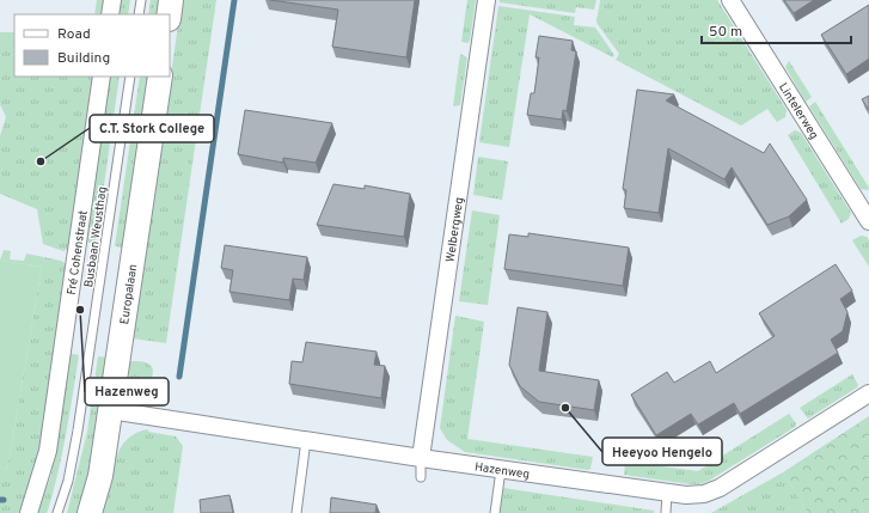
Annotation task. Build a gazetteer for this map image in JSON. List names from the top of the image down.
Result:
{
  "streets": {
    "street": [
      "Lintelerweg",
      "Welbergweg",
      "Fré Cohenstraat",
      "Europalaan",
      "Hazenweg"
    ],
    "lane": ["Busbaan Weusthag"]
  },
  "crossings": [
    ["Welbergweg", "Hazenweg"],
    ["Europalaan", "Hazenweg"]
  ],
  "places": ["C.T. Stork College", "Hazenweg", "Heeyoo Hengelo"],
  "legend": ["Road", "Building"],
  "scale_bar": "50 m"
}
